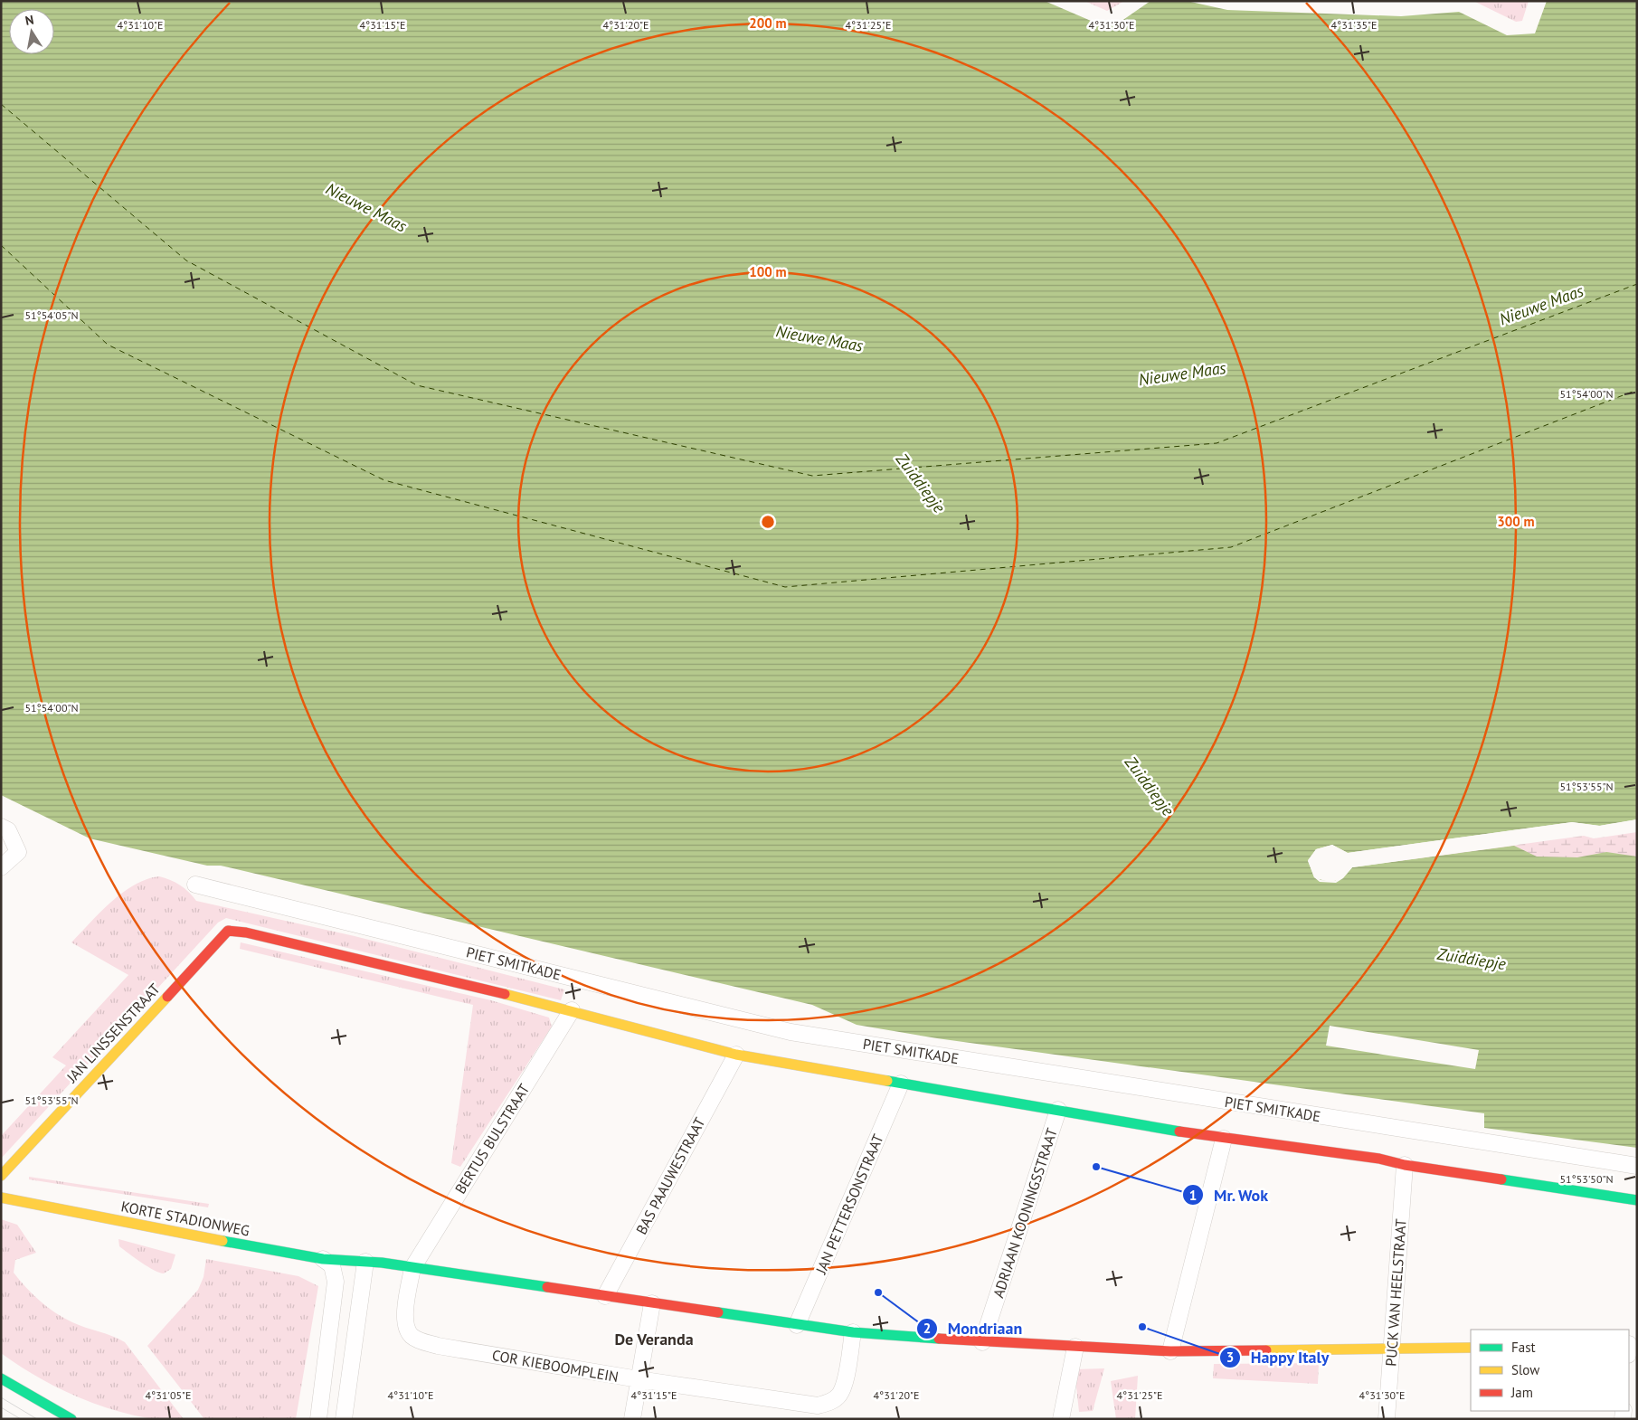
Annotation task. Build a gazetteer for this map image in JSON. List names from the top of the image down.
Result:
{
  "streets": {
    "street": [
      "PIET SMITKADE",
      "JAN LINSSENSTRAAT",
      "BERTUS BULSTRAAT",
      "BAS PAAUWESTRAAT",
      "JAN PETTERSONSTRAAT",
      "ADRIAAN KOONINGSSTRAAT",
      "KORTE STADIONWEG",
      "PUCK VAN HEELSTRAAT",
      "COR KIEBOOMPLEIN"
    ]
  },
  "crossings": [
    ["JAN LINSSENSTRAAT", "BERTUS BULSTRAAT"],
    ["BERTUS BULSTRAAT", "COR KIEBOOMPLEIN"]
  ],
  "districts": ["De Veranda"],
  "water": ["Nieuwe Maas", "Zuiddiepje"],
  "places": ["Mr. Wok", "Mondriaan", "Happy Italy"],
  "legend": ["Fast", "Slow", "Jam"],
  "north": "top",
  "coordinates": [
    "4°31'10\"E",
    "4°31'15\"E",
    "4°31'20\"E",
    "4°31'25\"E",
    "4°31'30\"E",
    "4°31'35\"E",
    "51°54'05\"N",
    "51°54'00\"N",
    "51°53'55\"N",
    "51°53'50\"N",
    "4°31'05\"E"
  ],
  "rings": ["200 m", "100 m", "300 m"]
}
